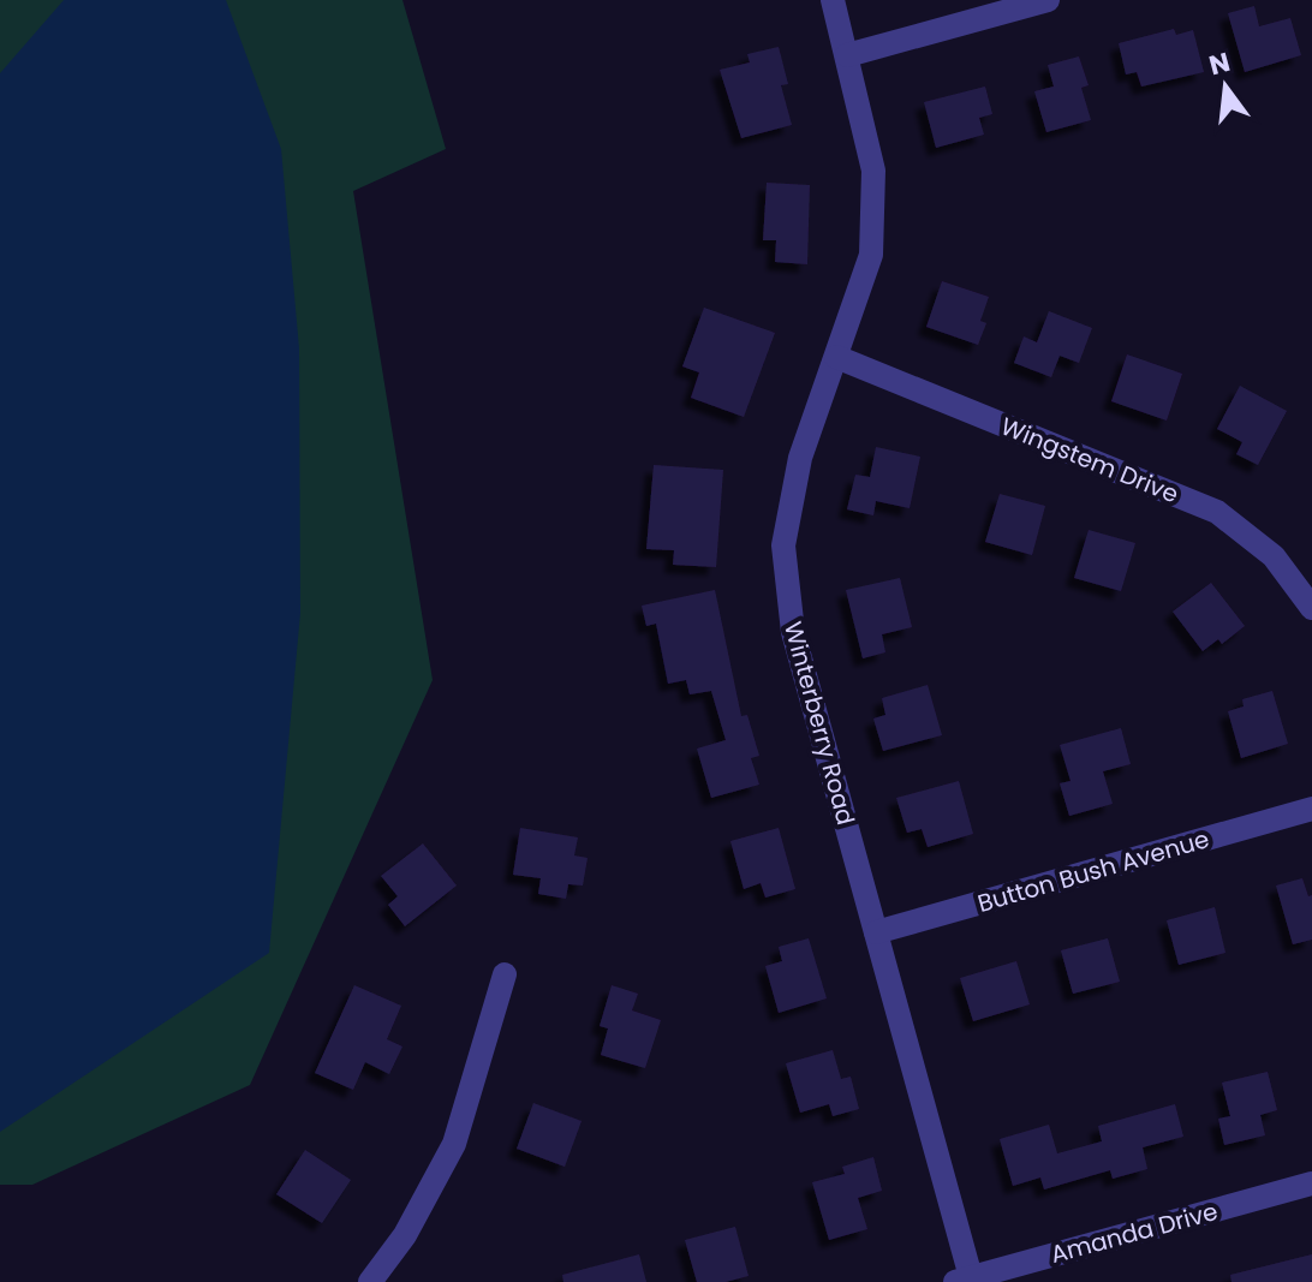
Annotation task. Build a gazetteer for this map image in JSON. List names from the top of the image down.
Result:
{
  "streets": {
    "street": [
      "Wingstem Drive",
      "Winterberry Road",
      "Button Bush Avenue",
      "Amanda Drive"
    ]
  },
  "crossings": [
    ["Wingstem Drive", "Winterberry Road"],
    ["Winterberry Road", "Button Bush Avenue"],
    ["Winterberry Road", "Amanda Drive"]
  ],
  "north": "top"
}
